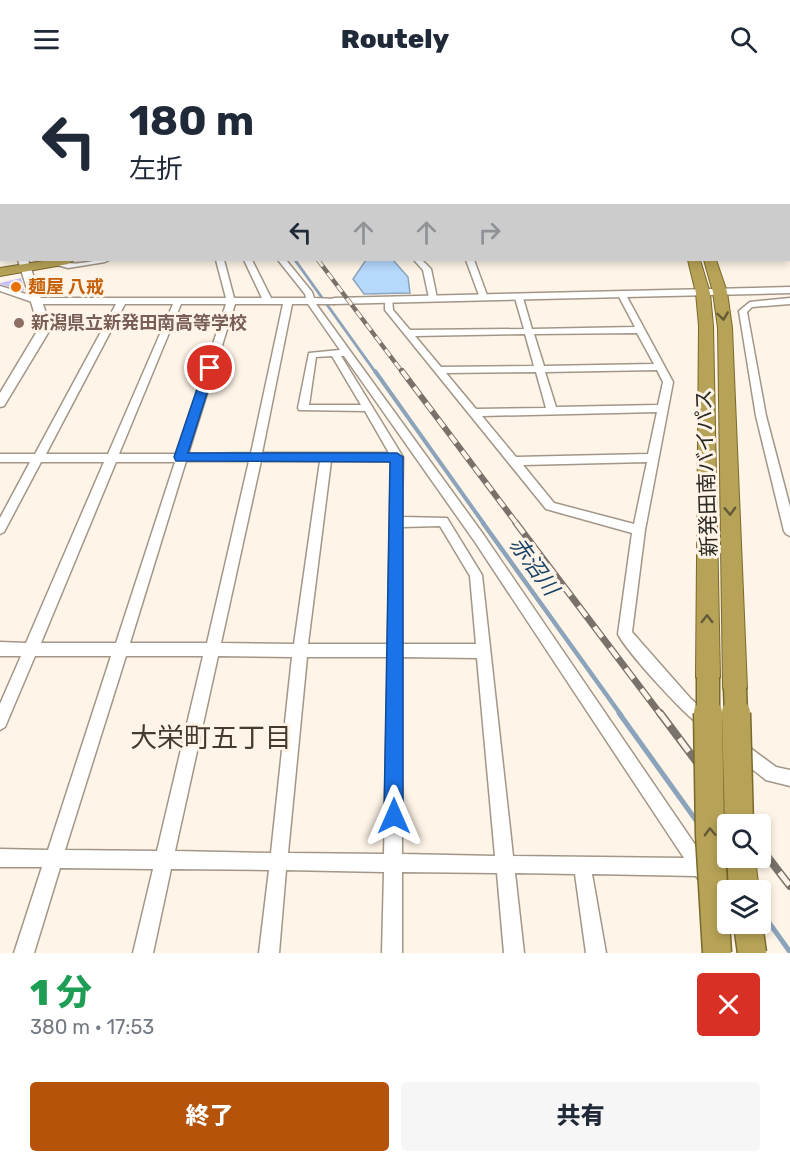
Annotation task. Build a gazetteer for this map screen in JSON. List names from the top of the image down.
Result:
{
  "streets": {
    "highway": ["新発田南バイパス"]
  },
  "districts": ["大栄町五丁目"],
  "water": ["赤沼川"],
  "places": ["麺屋 八戒", "新潟県立新発田南高等学校"],
  "page": {
    "header": "Routely",
    "turn": ["180 m", "左折"],
    "heading": ["1 分", "380 m · 17:53"],
    "buttons": ["終了", "共有"]
  }
}
